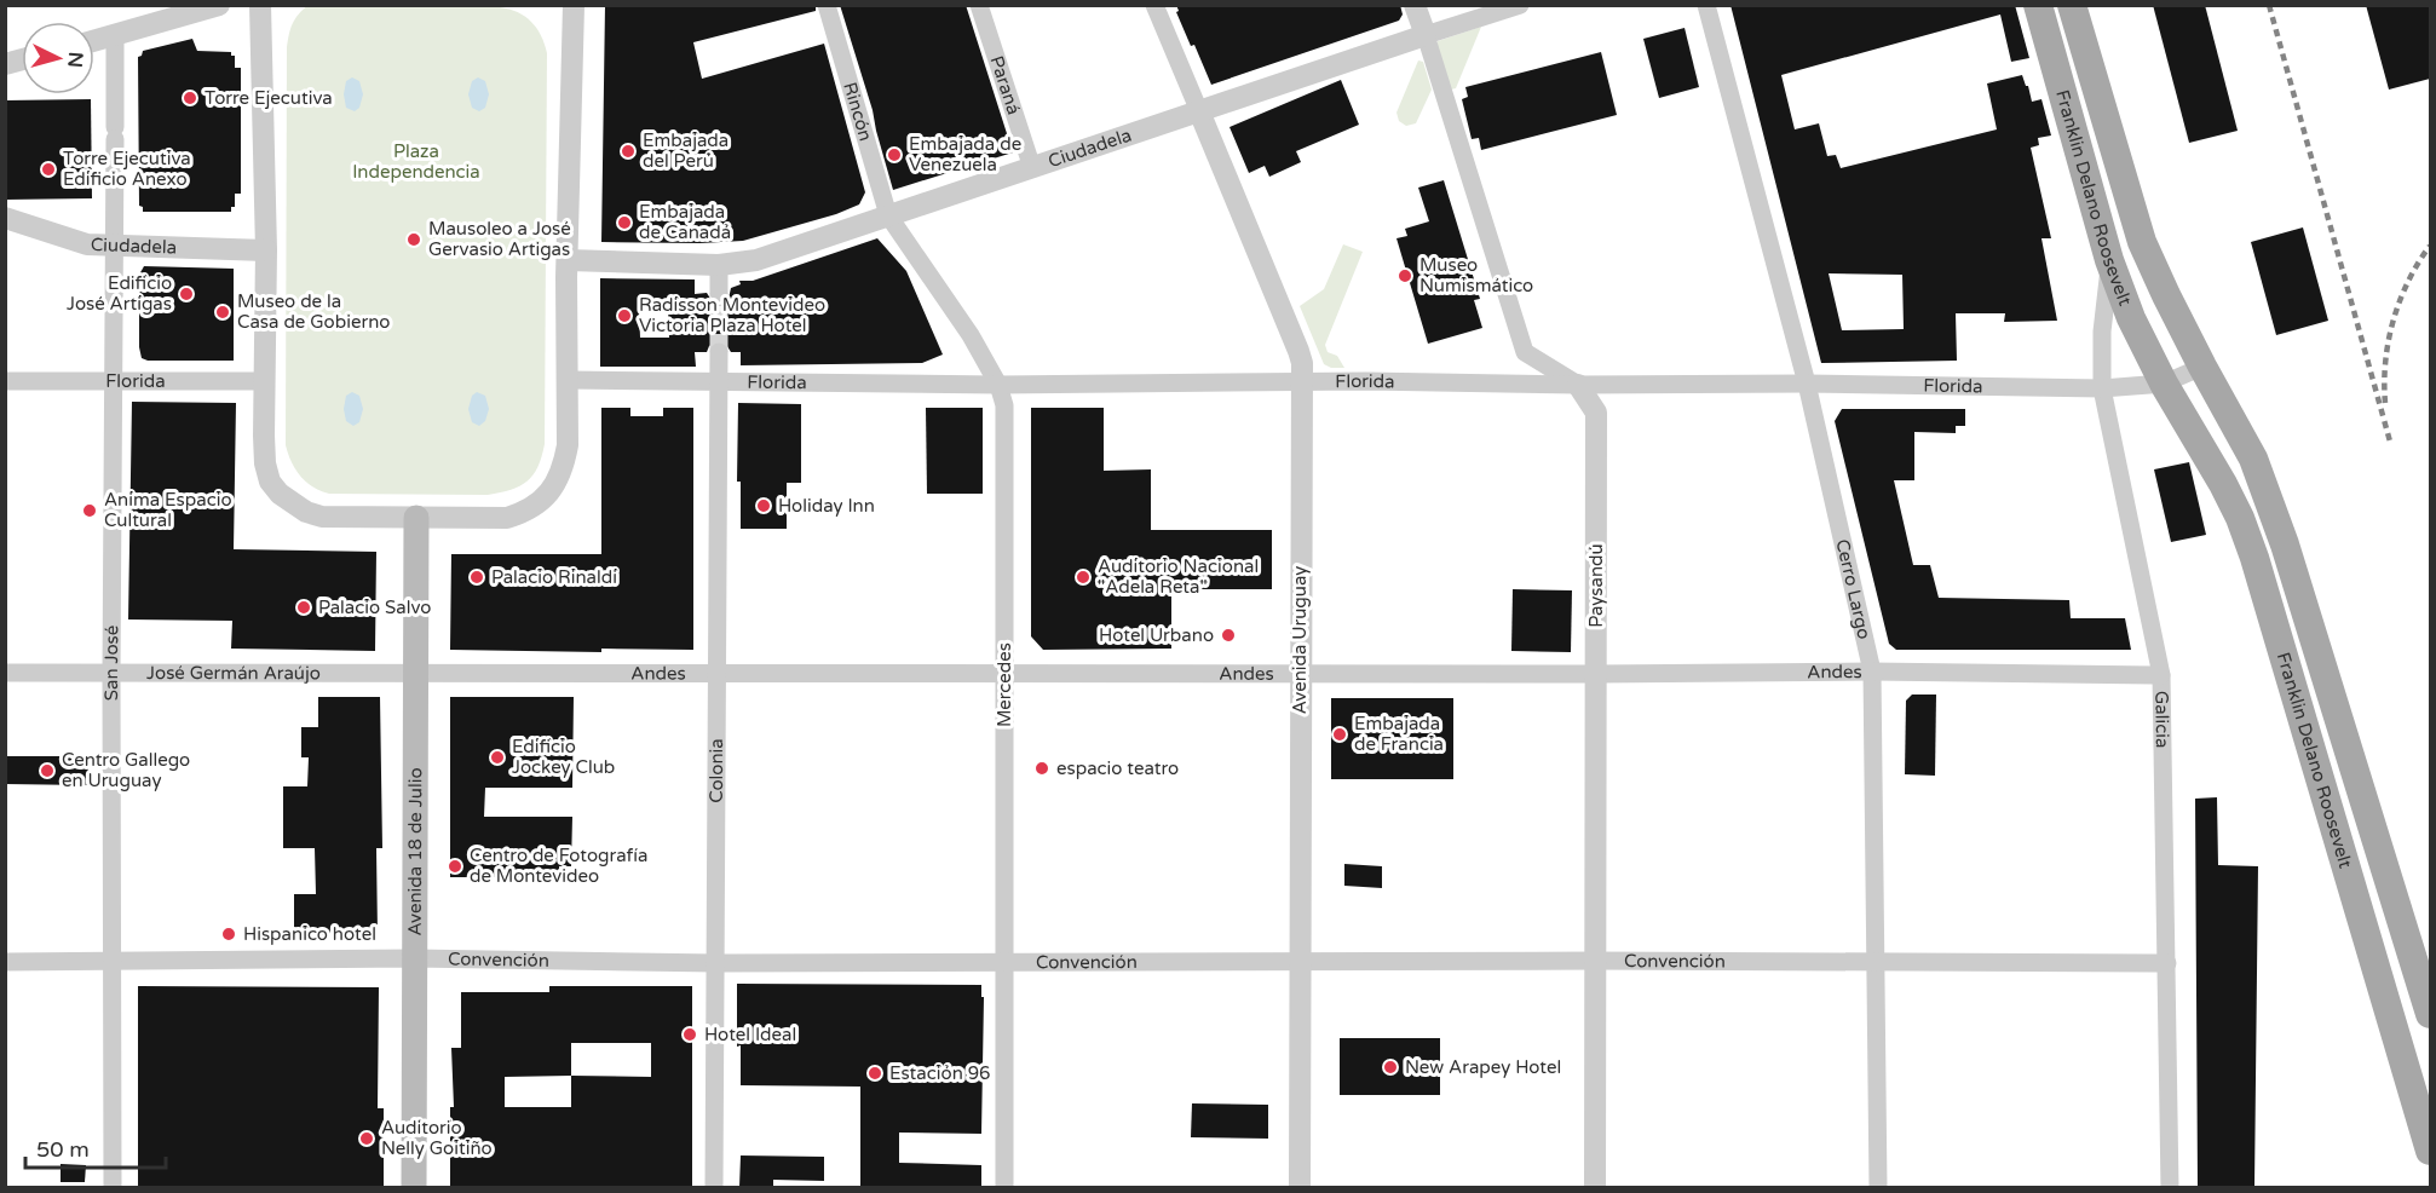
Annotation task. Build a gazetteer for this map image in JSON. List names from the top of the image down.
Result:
{
  "streets": {
    "main road": ["Franklin Delano Roosevelt", "Avenida 18 de Julio"],
    "street": [
      "Paraná",
      "Rincón",
      "Ciudadela",
      "Florida",
      "Paysandú",
      "Cerro Largo",
      "Avenida Uruguay",
      "San José",
      "Andes",
      "José Germán Araújo",
      "Mercedes",
      "Galicia",
      "Colonia",
      "Convención"
    ]
  },
  "crossings": [
    ["Paraná", "Ciudadela"],
    ["Rincón", "Ciudadela"],
    ["Rincón", "Mercedes"],
    ["Ciudadela", "Paysandú"],
    ["Ciudadela", "Avenida Uruguay"],
    ["Ciudadela", "San José"],
    ["Ciudadela", "Mercedes"],
    ["Franklin Delano Roosevelt", "Florida"],
    ["Franklin Delano Roosevelt", "Galicia"],
    ["Florida", "Paysandú"],
    ["Florida", "Cerro Largo"],
    ["Florida", "Avenida Uruguay"],
    ["Florida", "San José"],
    ["Florida", "Mercedes"],
    ["Florida", "Galicia"],
    ["Florida", "Colonia"],
    ["Paysandú", "Andes"],
    ["Paysandú", "Convención"],
    ["Cerro Largo", "Andes"],
    ["Cerro Largo", "Convención"],
    ["Avenida Uruguay", "Andes"],
    ["Avenida Uruguay", "Convención"],
    ["San José", "José Germán Araújo"],
    ["San José", "Convención"],
    ["Andes", "José Germán Araújo"],
    ["Andes", "Mercedes"],
    ["Andes", "Galicia"],
    ["Andes", "Colonia"],
    ["Andes", "Avenida 18 de Julio"],
    ["José Germán Araújo", "Avenida 18 de Julio"],
    ["Mercedes", "Convención"],
    ["Galicia", "Convención"],
    ["Colonia", "Convención"],
    ["Avenida 18 de Julio", "Convención"]
  ],
  "parks": ["Plaza Independencia"],
  "places": [
    "Torre Ejecutiva",
    "Embajada del Perú",
    "Embajada de Venezuela",
    "Torre Ejecutiva Edificio Anexo",
    "Embajada de Canadá",
    "Mausoleo a José Gervasio Artigas",
    "Museo Numismático",
    "Edificio José Artigas",
    "Museo de la Casa de Gobierno",
    "Radisson Montevideo Victoria Plaza Hotel",
    "Holiday Inn",
    "Anima Espacio Cultural",
    "Palacio Rinaldi",
    "Auditorio Nacional \"Adela Reta\"",
    "Palacio Salvo",
    "Hotel Urbano",
    "Embajada de Francia",
    "Edificio Jockey Club",
    "espacio teatro",
    "Centro Gallego en Uruguay",
    "Centro de Fotografía de Montevideo",
    "Hispanico hotel",
    "Hotel Ideal",
    "New Arapey Hotel",
    "Estación 96",
    "Auditorio Nelly Goitiño"
  ],
  "scale_bar": "50 m",
  "north": "right"
}
